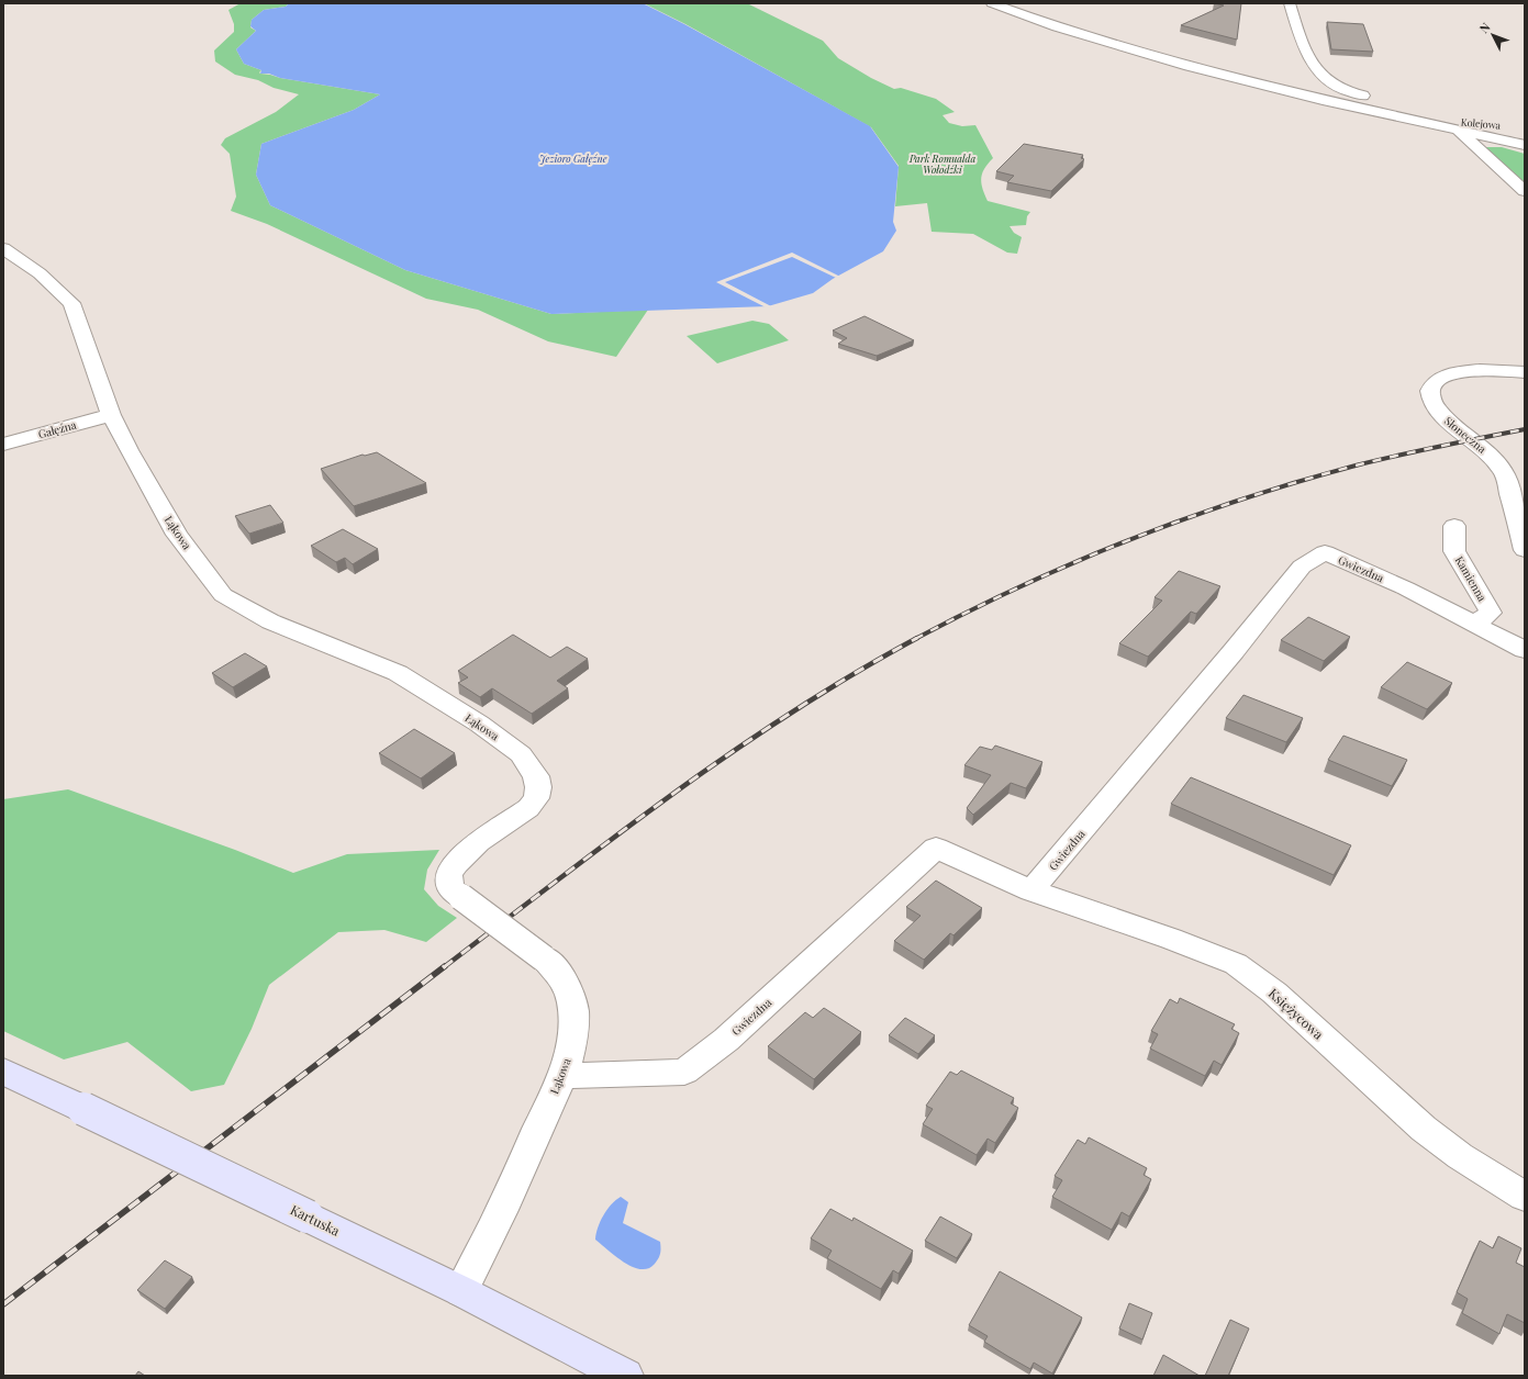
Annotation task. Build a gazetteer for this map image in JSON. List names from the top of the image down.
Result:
{
  "streets": {
    "main road": ["Kartuska"],
    "street": [
      "Kolejowa",
      "Gałęźna",
      "Słoneczna",
      "Łąkowa",
      "Gwiezdna",
      "Kamienna",
      "Księżycowa"
    ]
  },
  "crossings": [
    ["Gałęźna", "Łąkowa"],
    ["Łąkowa", "Gwiezdna"],
    ["Łąkowa", "Kartuska"],
    ["Gwiezdna", "Kamienna"],
    ["Gwiezdna", "Księżycowa"]
  ],
  "water": ["Jezioro Gałęźne"],
  "parks": ["Park Romualda Wołodźki"],
  "north": "top left"
}
